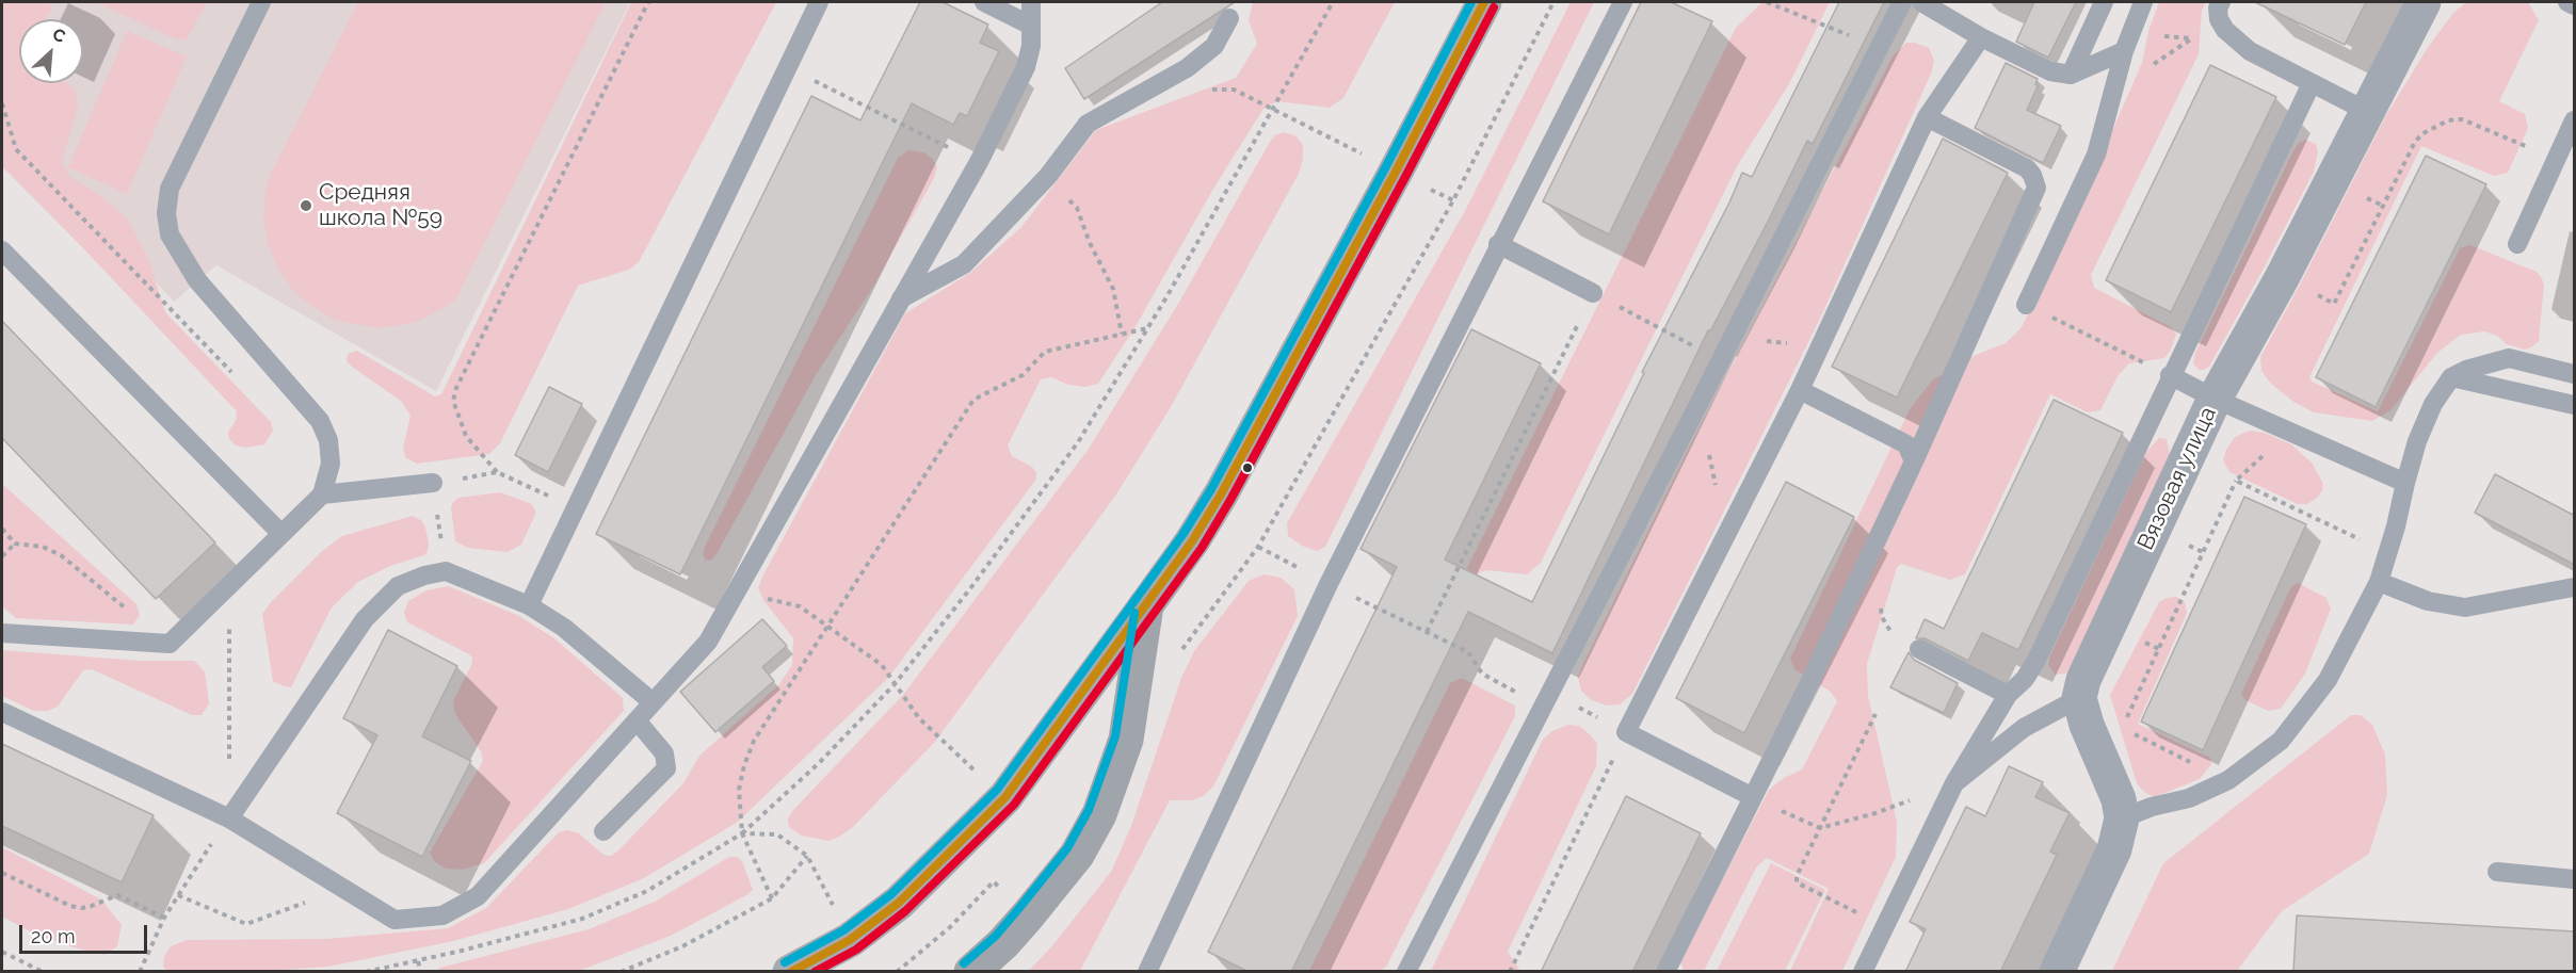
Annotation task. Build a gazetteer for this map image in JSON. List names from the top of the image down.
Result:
{
  "streets": {
    "street": ["Вязовая улица"]
  },
  "places": ["Средняя школа №59"],
  "scale_bar": "20 m",
  "north": "top right"
}
